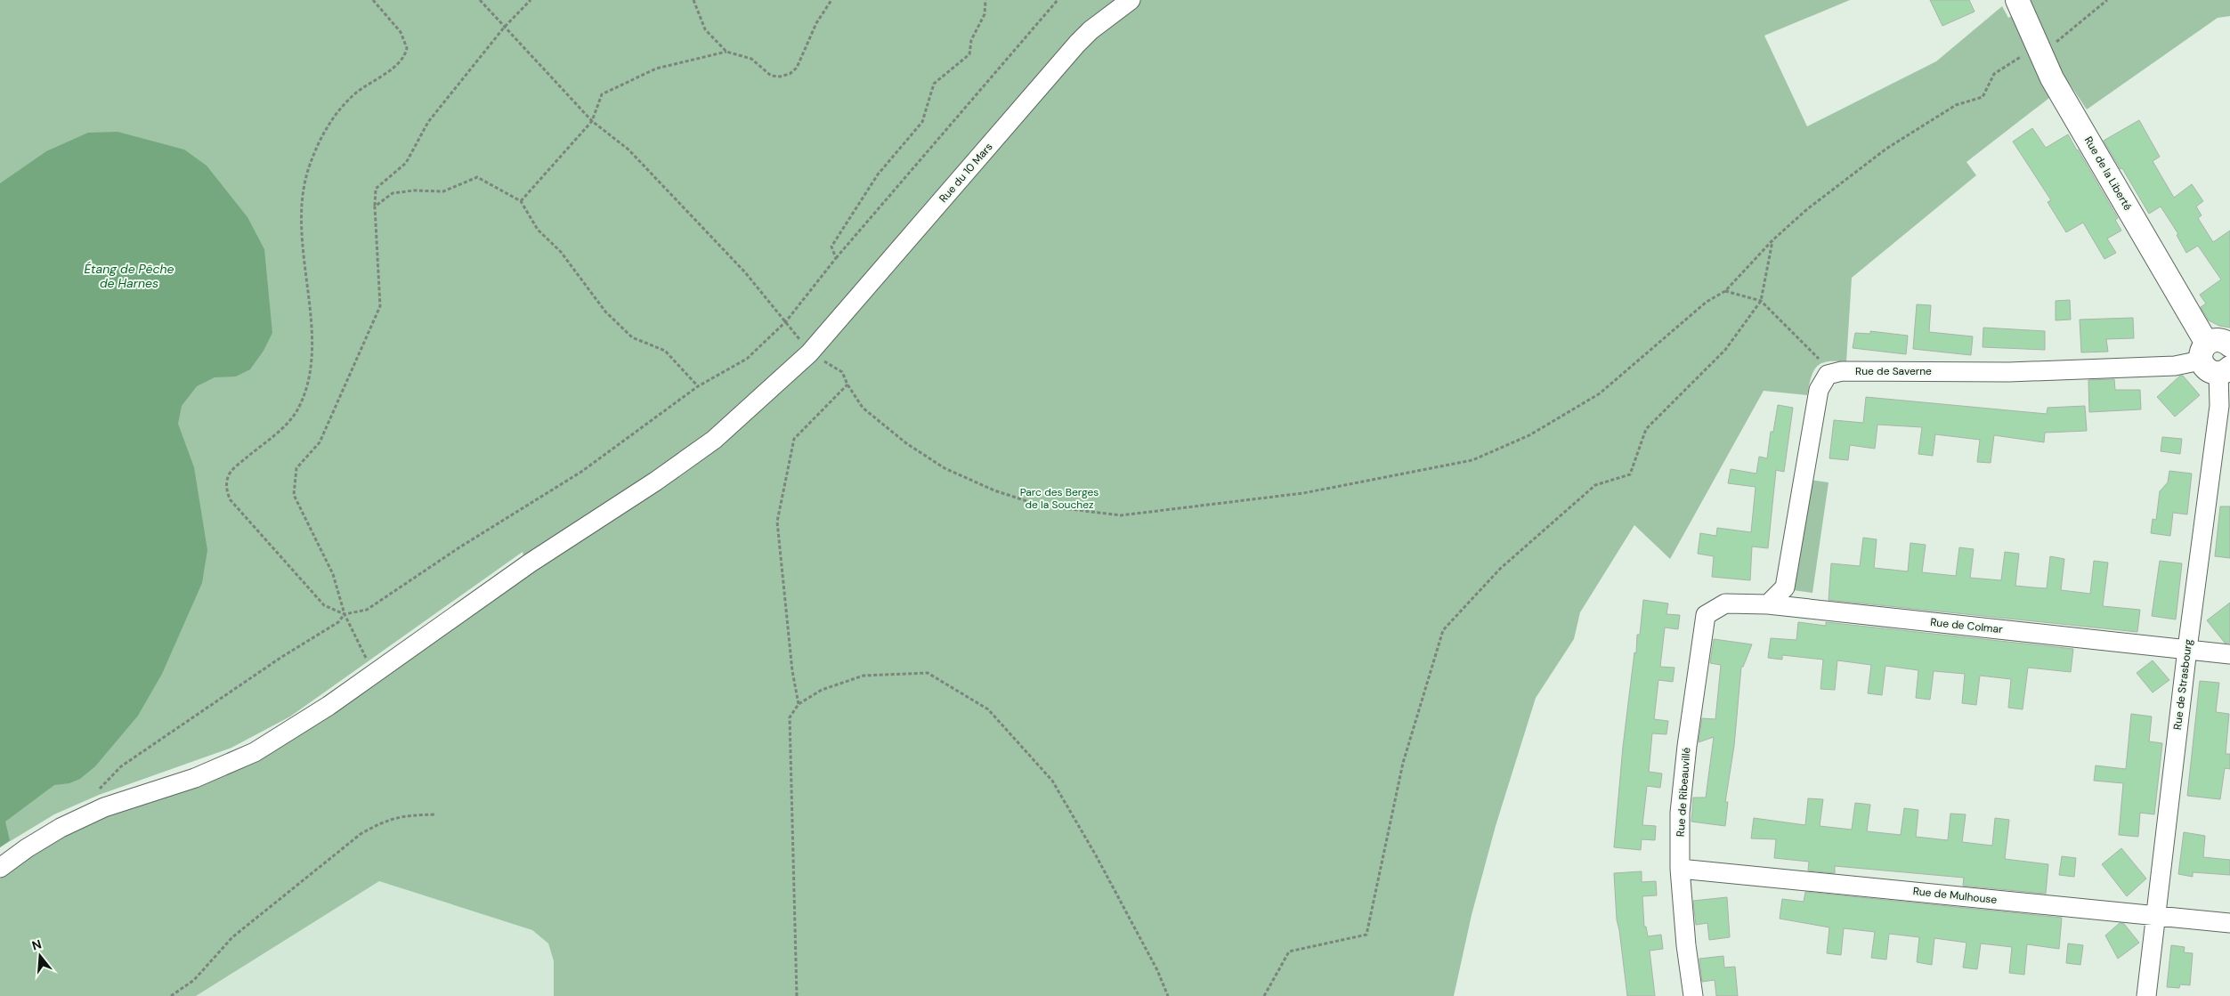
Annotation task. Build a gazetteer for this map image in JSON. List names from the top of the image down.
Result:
{
  "streets": {
    "street": [
      "Rue du 10 Mars",
      "Rue de la Liberté",
      "Rue de Saverne",
      "Rue de Colmar",
      "Rue de Strasbourg",
      "Rue de Ribeauvillé",
      "Rue de Mulhouse"
    ]
  },
  "crossings": [
    ["Rue de la Liberté", "Rue de Saverne"],
    ["Rue de la Liberté", "Rue de Strasbourg"],
    ["Rue de Saverne", "Rue de Strasbourg"],
    ["Rue de Colmar", "Rue de Strasbourg"],
    ["Rue de Colmar", "Rue de Ribeauvillé"],
    ["Rue de Strasbourg", "Rue de Mulhouse"],
    ["Rue de Ribeauvillé", "Rue de Mulhouse"]
  ],
  "water": ["Étang de Pêche de Harnes"],
  "parks": ["Parc des Berges de la Souchez"],
  "north": "top"
}
